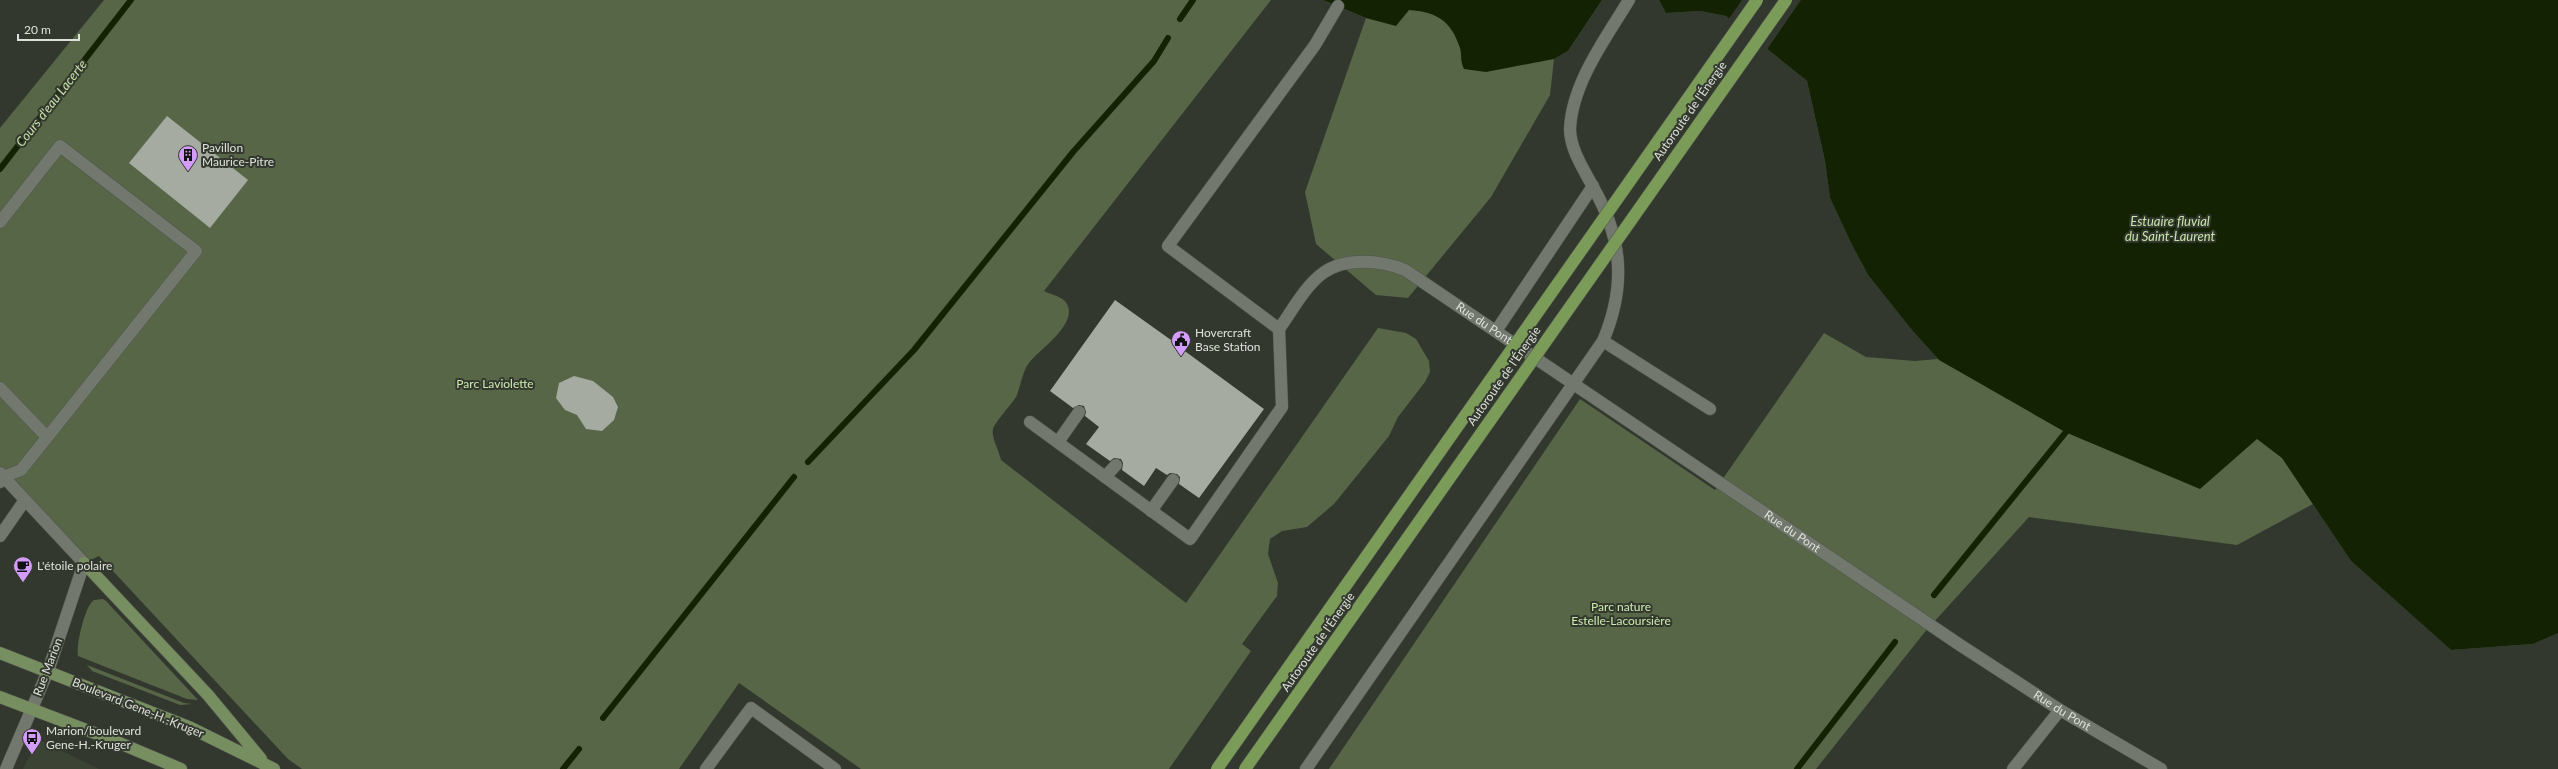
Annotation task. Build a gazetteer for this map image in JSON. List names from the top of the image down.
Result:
{
  "streets": {
    "highway": ["Autoroute de l'Énergie"],
    "main road": ["Boulevard Gene-H.-Kruger"],
    "street": ["Rue du Pont", "Rue Marion"]
  },
  "crossings": [
    ["Rue Marion", "Boulevard Gene-H.-Kruger"]
  ],
  "water": ["Cours d'eau Lacerte", "Estuaire fluvial du Saint-Laurent"],
  "parks": ["Parc Laviolette", "Parc nature Estelle-Lacoursière"],
  "places": {
    "building": ["Pavillon Maurice-Pitre"],
    "public building": ["Hovercraft Base Station"],
    "cafe": ["L'étoile polaire"],
    "bus stop": ["Marion/boulevard Gene-H.-Kruger"]
  },
  "scale_bar": "20 m"
}
